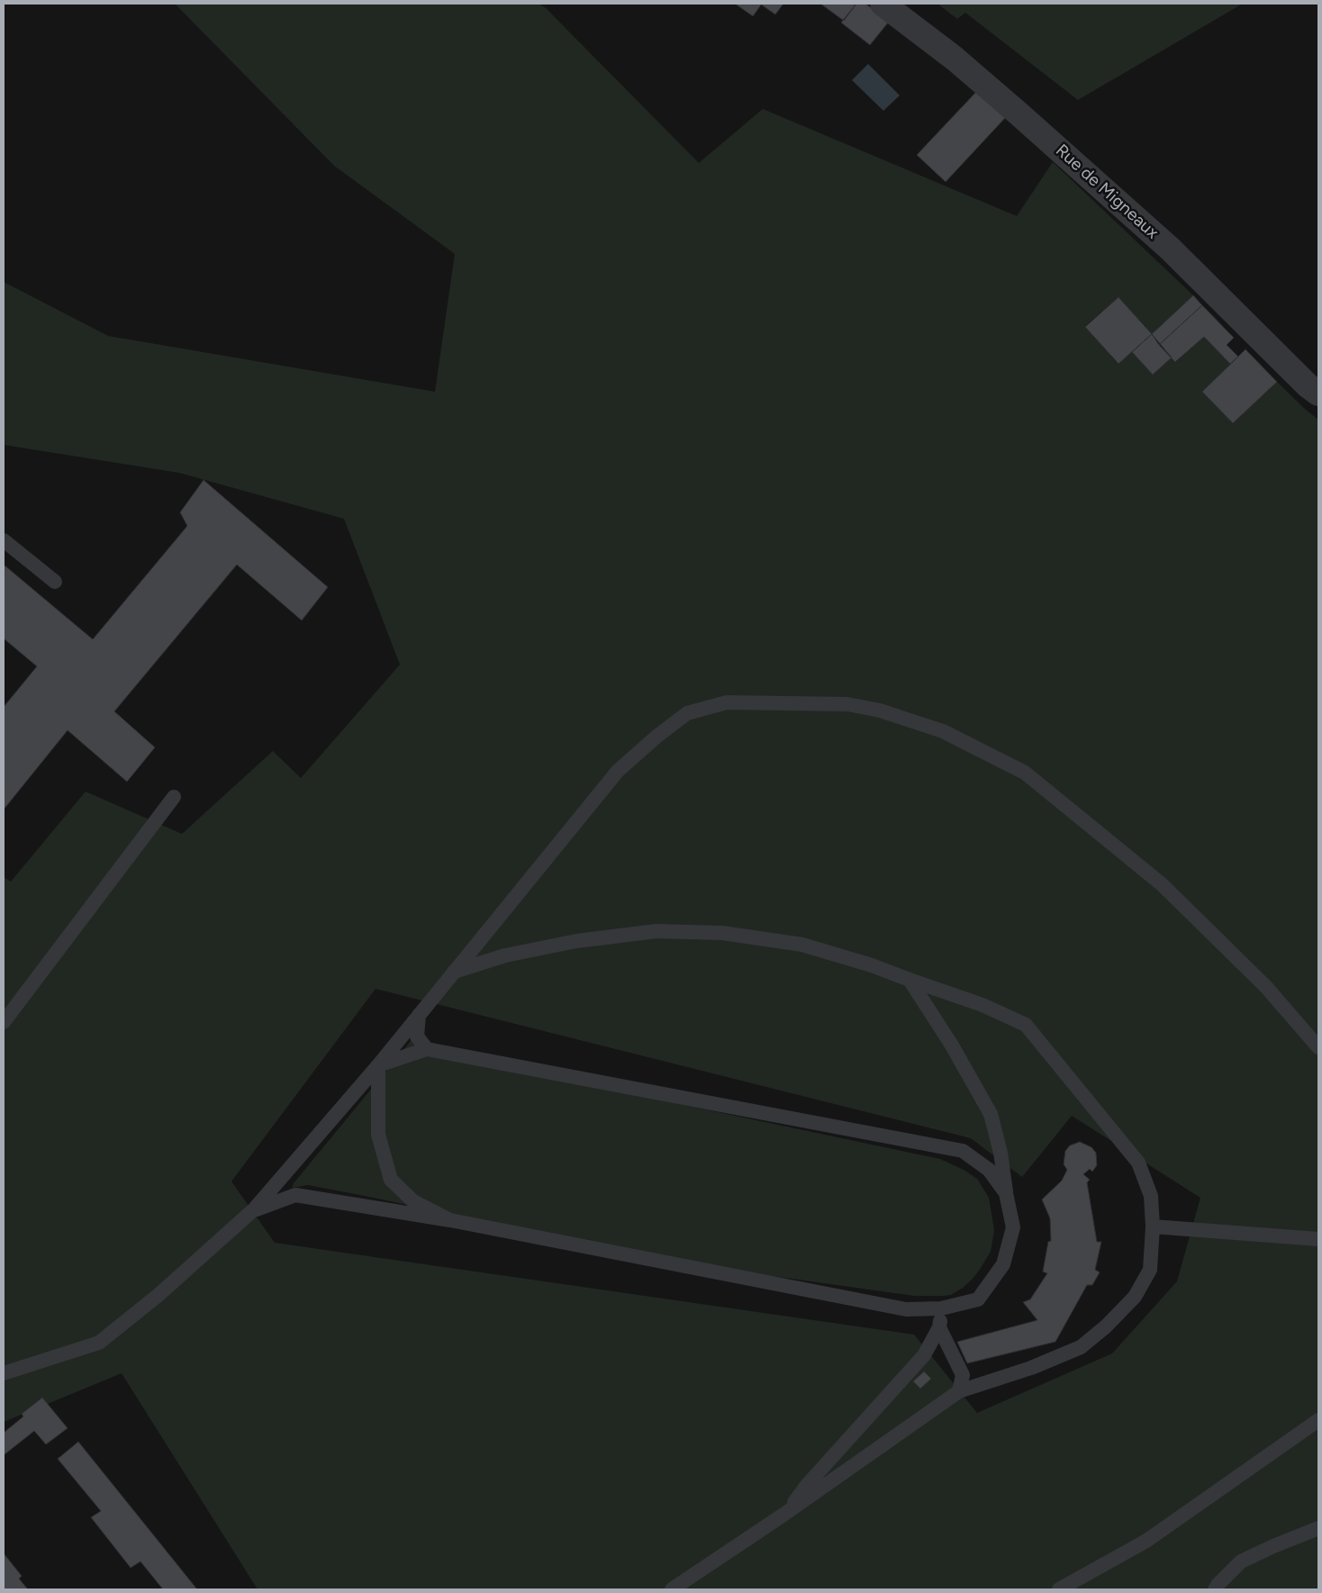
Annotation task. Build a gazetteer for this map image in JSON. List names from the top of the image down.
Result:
{
  "streets": {
    "street": ["Rue de Migneaux"]
  }
}
